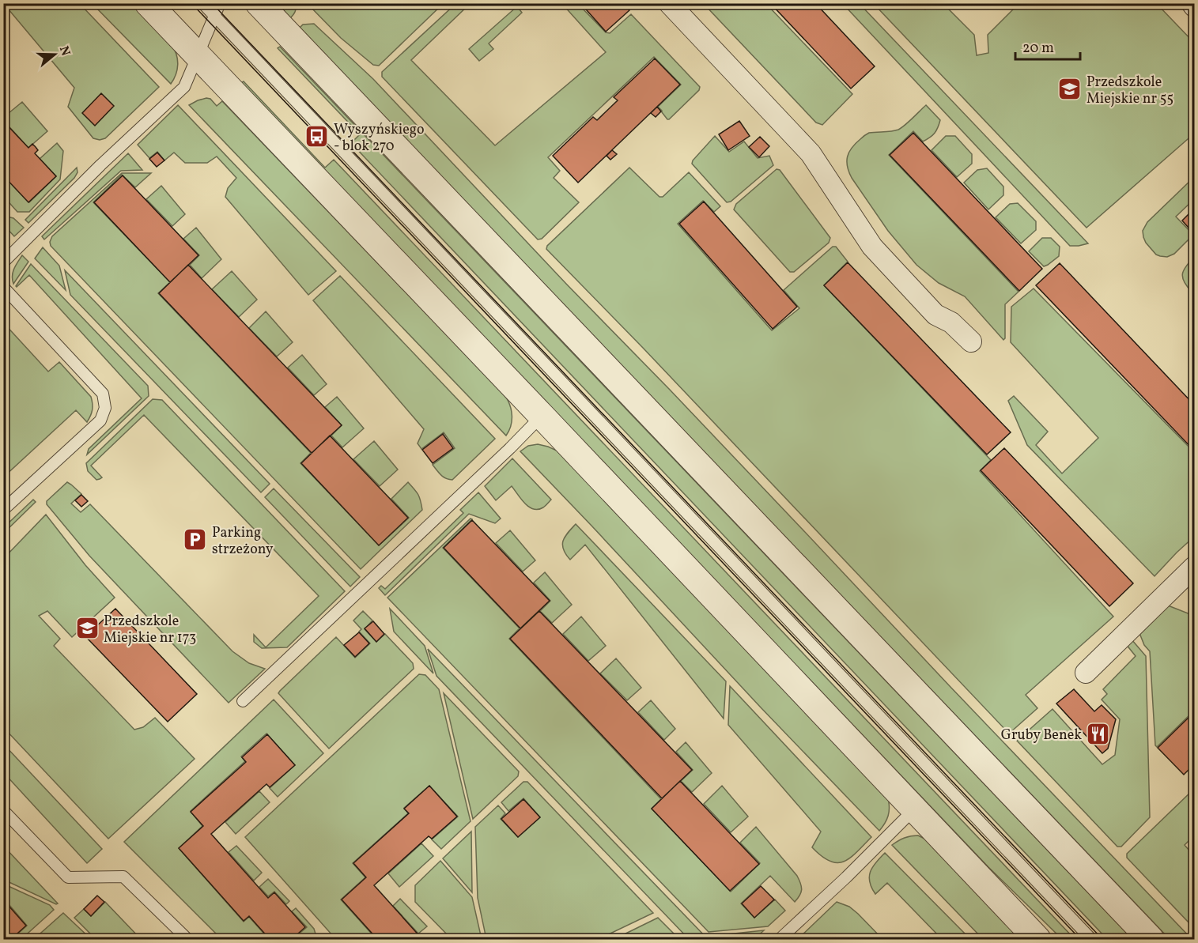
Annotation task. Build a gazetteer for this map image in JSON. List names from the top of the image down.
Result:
{
  "places": {
    "school or university": ["Przedszkole Miejskie nr 55", "Przedszkole Miejskie nr 173"],
    "bus stop": ["Wyszyńskiego - blok 270"],
    "parking": ["Parking strzeżony"],
    "restaurant": ["Gruby Benek"]
  },
  "scale_bar": "20 m",
  "north": "right"
}
